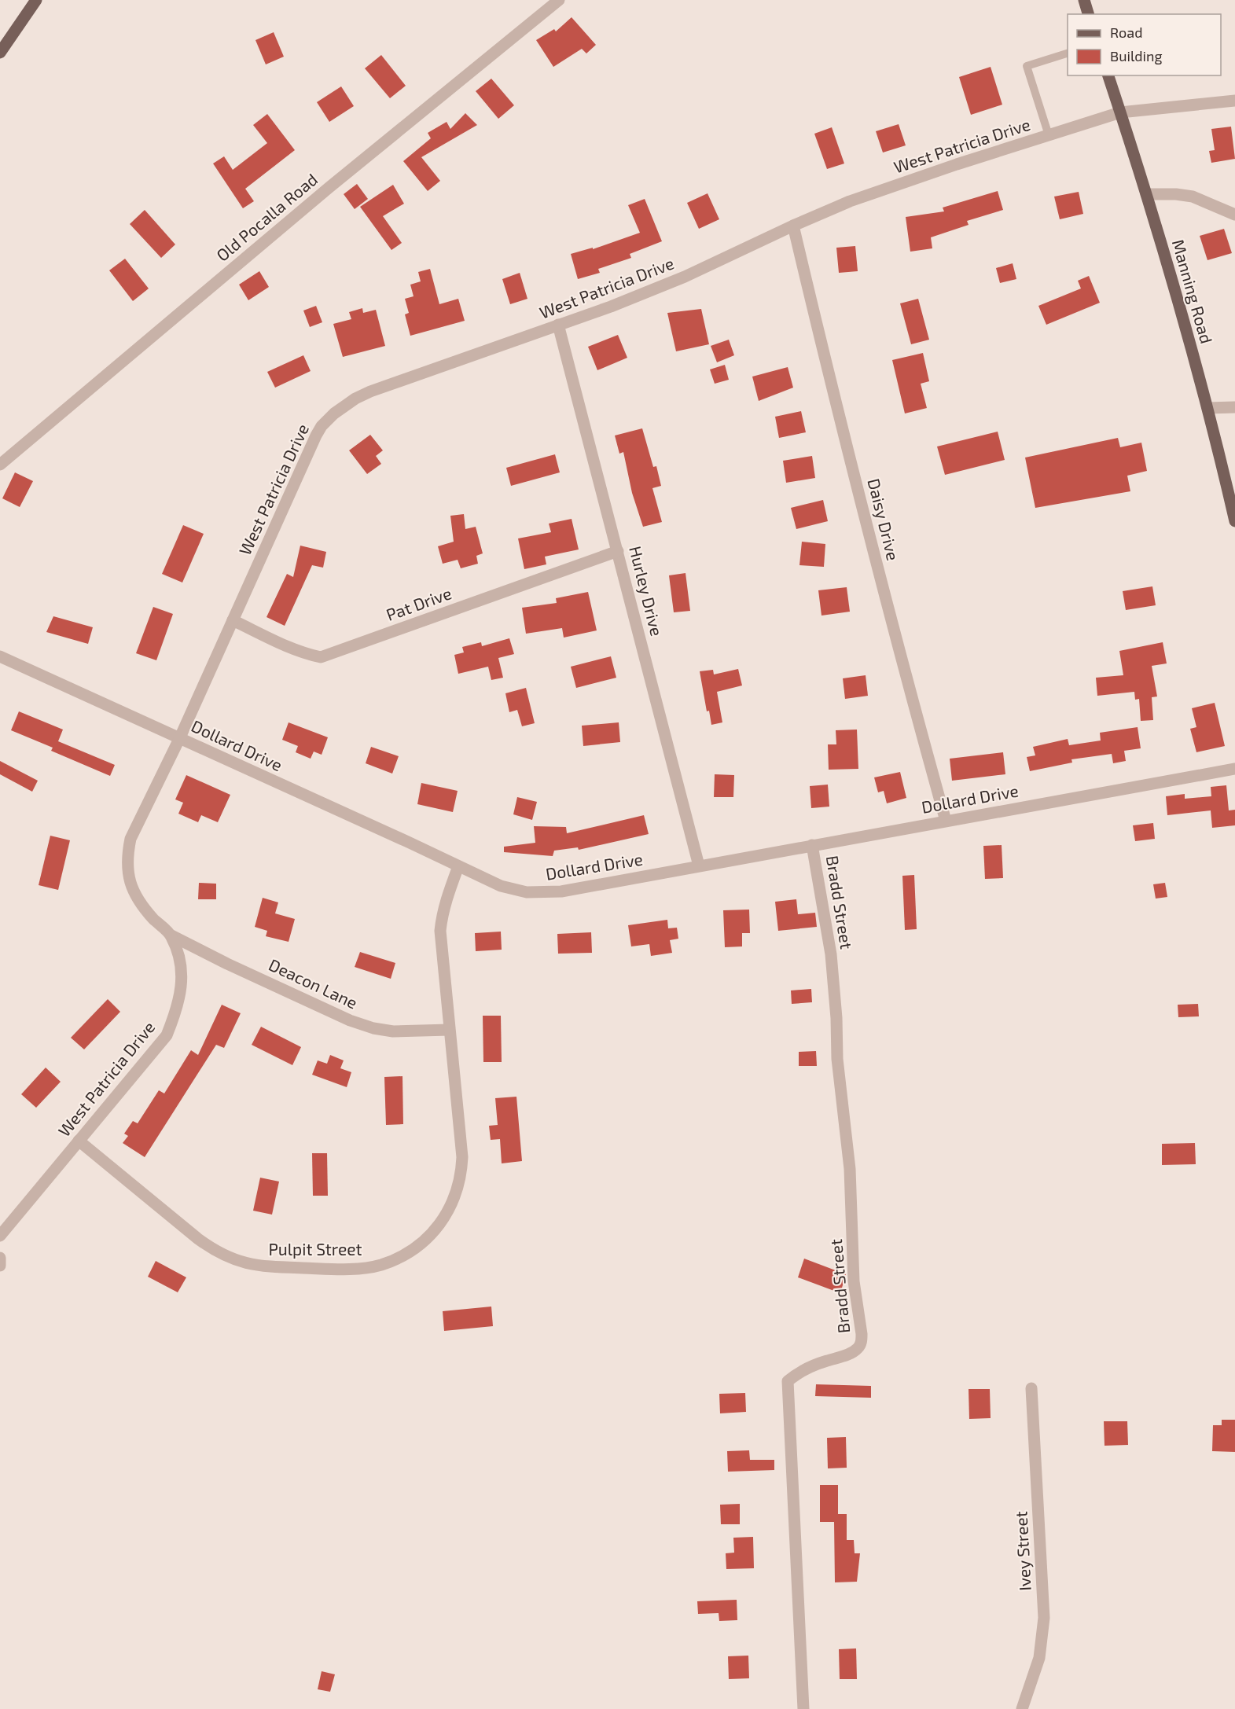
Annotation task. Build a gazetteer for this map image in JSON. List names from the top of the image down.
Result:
{
  "streets": {
    "main road": ["Manning Road"],
    "street": [
      "West Patricia Drive",
      "Old Pocalla Road",
      "Daisy Drive",
      "Hurley Drive",
      "Pat Drive",
      "Dollard Drive",
      "Bradd Street",
      "Deacon Lane",
      "Pulpit Street",
      "Ivey Street"
    ]
  },
  "crossings": [
    ["West Patricia Drive", "Manning Road"],
    ["West Patricia Drive", "Daisy Drive"],
    ["West Patricia Drive", "Hurley Drive"],
    ["West Patricia Drive", "Pat Drive"],
    ["West Patricia Drive", "Dollard Drive"],
    ["West Patricia Drive", "Deacon Lane"],
    ["West Patricia Drive", "Pulpit Street"],
    ["Daisy Drive", "Dollard Drive"],
    ["Hurley Drive", "Pat Drive"],
    ["Hurley Drive", "Dollard Drive"],
    ["Dollard Drive", "Bradd Street"],
    ["Dollard Drive", "Pulpit Street"],
    ["Deacon Lane", "Pulpit Street"]
  ],
  "legend": ["Road", "Building"]
}
